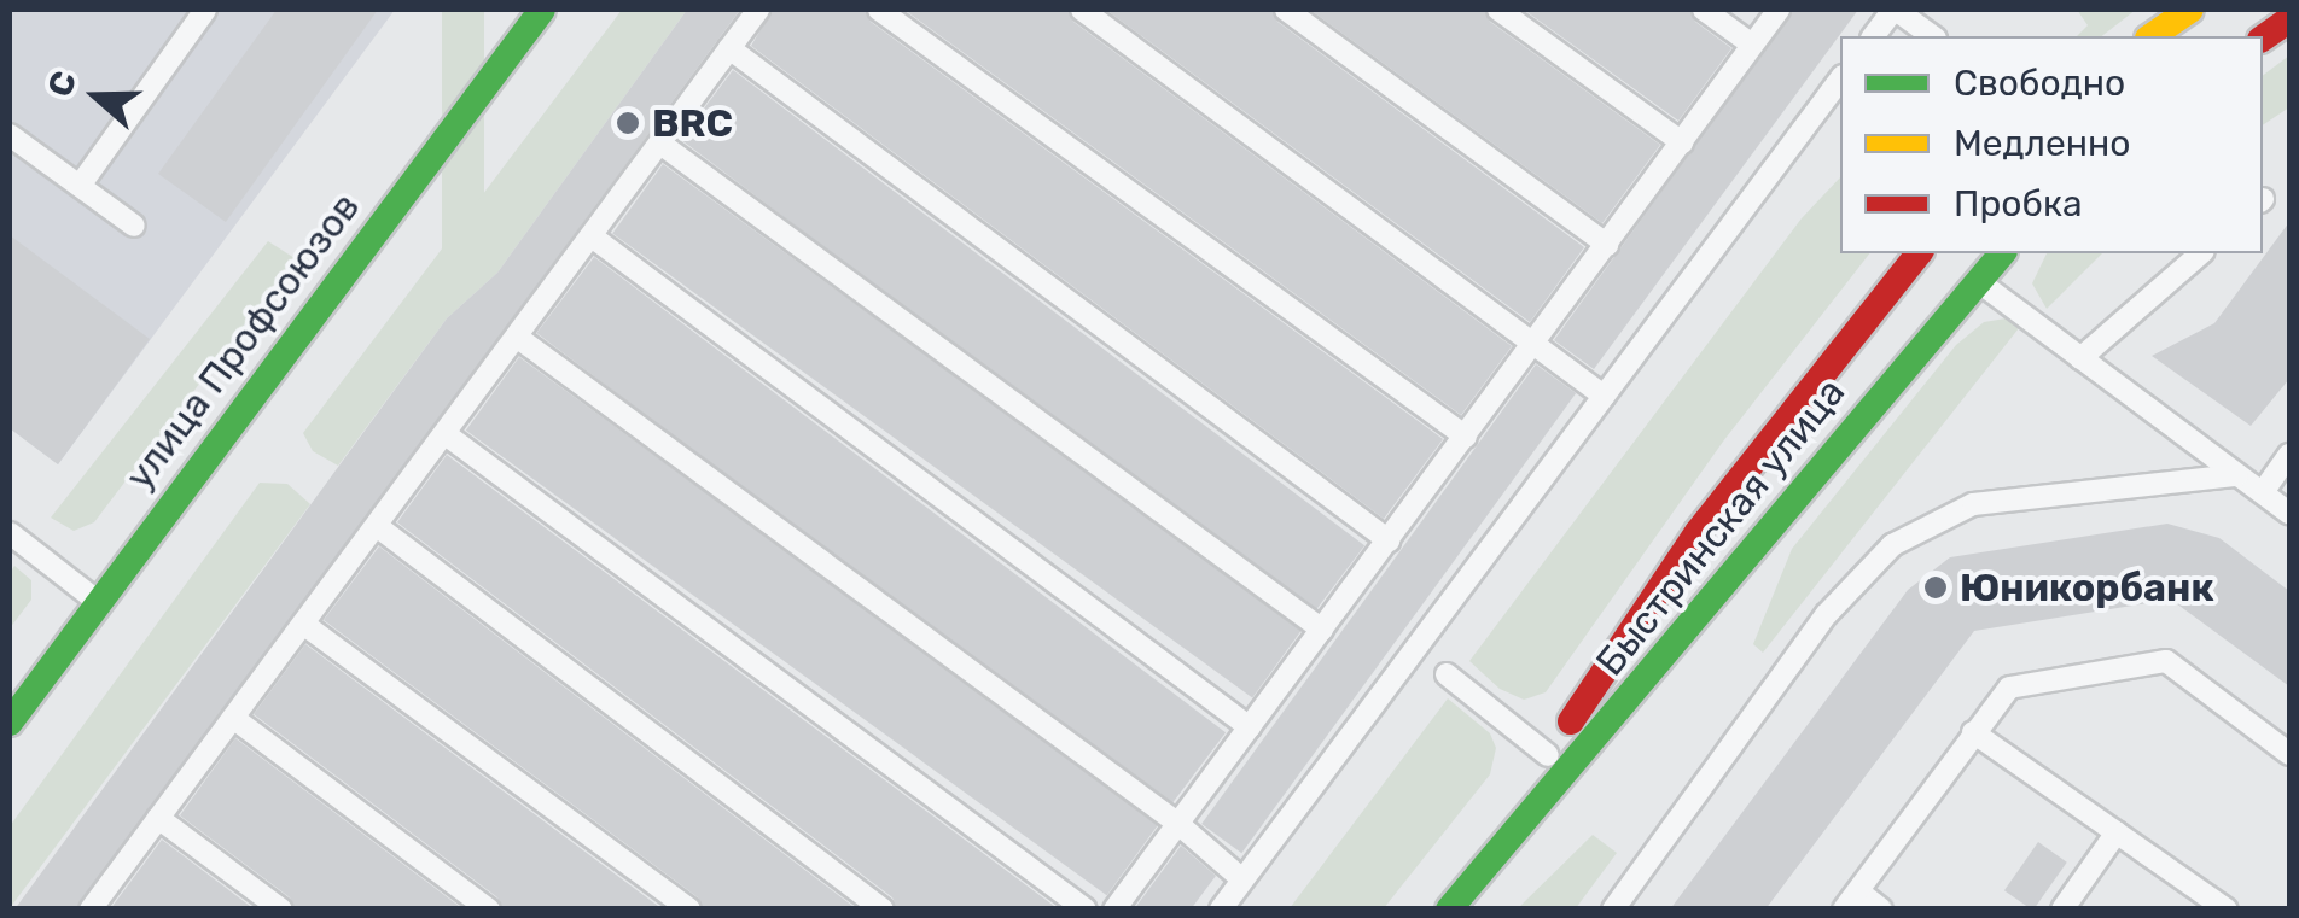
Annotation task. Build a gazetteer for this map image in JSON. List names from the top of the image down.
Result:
{
  "streets": {
    "main road": ["улица Профсоюзов", "Быстринская улица"]
  },
  "places": ["BRC", "Юникорбанк"],
  "legend": ["Свободно", "Медленно", "Пробка"],
  "north": "left"
}
